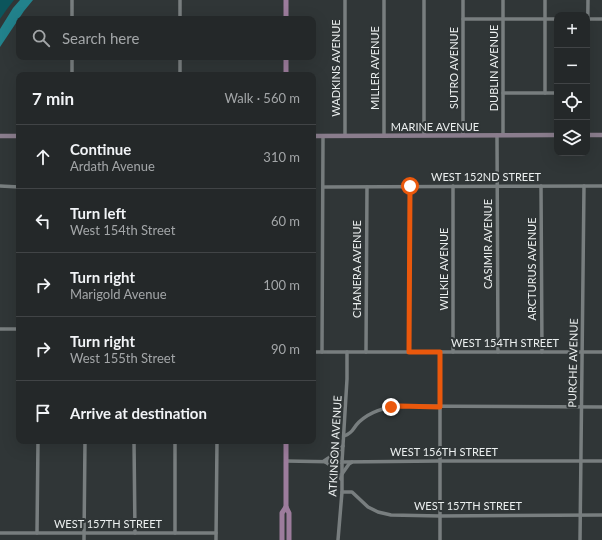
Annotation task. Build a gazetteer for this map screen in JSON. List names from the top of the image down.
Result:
{
  "streets": {
    "main road": ["MARINE AVENUE"],
    "street": [
      "WADKINS AVENUE",
      "MILLER AVENUE",
      "SUTRO AVENUE",
      "DUBLIN AVENUE",
      "WEST 152ND STREET",
      "CASIMIR AVENUE",
      "CHANERA AVENUE",
      "WILKIE AVENUE",
      "ARCTURUS AVENUE",
      "WEST 154TH STREET",
      "PURCHE AVENUE",
      "ATKINSON AVENUE",
      "WEST 156TH STREET",
      "WEST 157TH STREET"
    ]
  },
  "crossings": [
    ["WADKINS AVENUE", "MARINE AVENUE"],
    ["MILLER AVENUE", "MARINE AVENUE"],
    ["SUTRO AVENUE", "MARINE AVENUE"],
    ["DUBLIN AVENUE", "MARINE AVENUE"],
    ["MARINE AVENUE", "CASIMIR AVENUE"],
    ["WEST 152ND STREET", "CASIMIR AVENUE"],
    ["WEST 152ND STREET", "CHANERA AVENUE"],
    ["WEST 152ND STREET", "WILKIE AVENUE"],
    ["WEST 152ND STREET", "ARCTURUS AVENUE"],
    ["WEST 152ND STREET", "PURCHE AVENUE"],
    ["CASIMIR AVENUE", "WEST 154TH STREET"],
    ["CHANERA AVENUE", "WEST 154TH STREET"],
    ["WILKIE AVENUE", "WEST 154TH STREET"],
    ["ARCTURUS AVENUE", "WEST 154TH STREET"],
    ["WEST 154TH STREET", "PURCHE AVENUE"],
    ["WEST 154TH STREET", "ATKINSON AVENUE"],
    ["PURCHE AVENUE", "WEST 156TH STREET"],
    ["PURCHE AVENUE", "WEST 157TH STREET"],
    ["ATKINSON AVENUE", "WEST 156TH STREET"],
    ["ATKINSON AVENUE", "WEST 157TH STREET"]
  ],
  "page": {
    "map_buttons": ["+", "−"],
    "search": "Search here",
    "heading": ["7 min", "Walk · 560 m"],
    "list": [
      ["Continue", "Ardath Avenue", "310 m"],
      ["Turn left", "West 154th Street", "60 m"],
      ["Turn right", "Marigold Avenue", "100 m"],
      ["Turn right", "West 155th Street", "90 m"],
      "Arrive at destination"
    ]
  }
}
